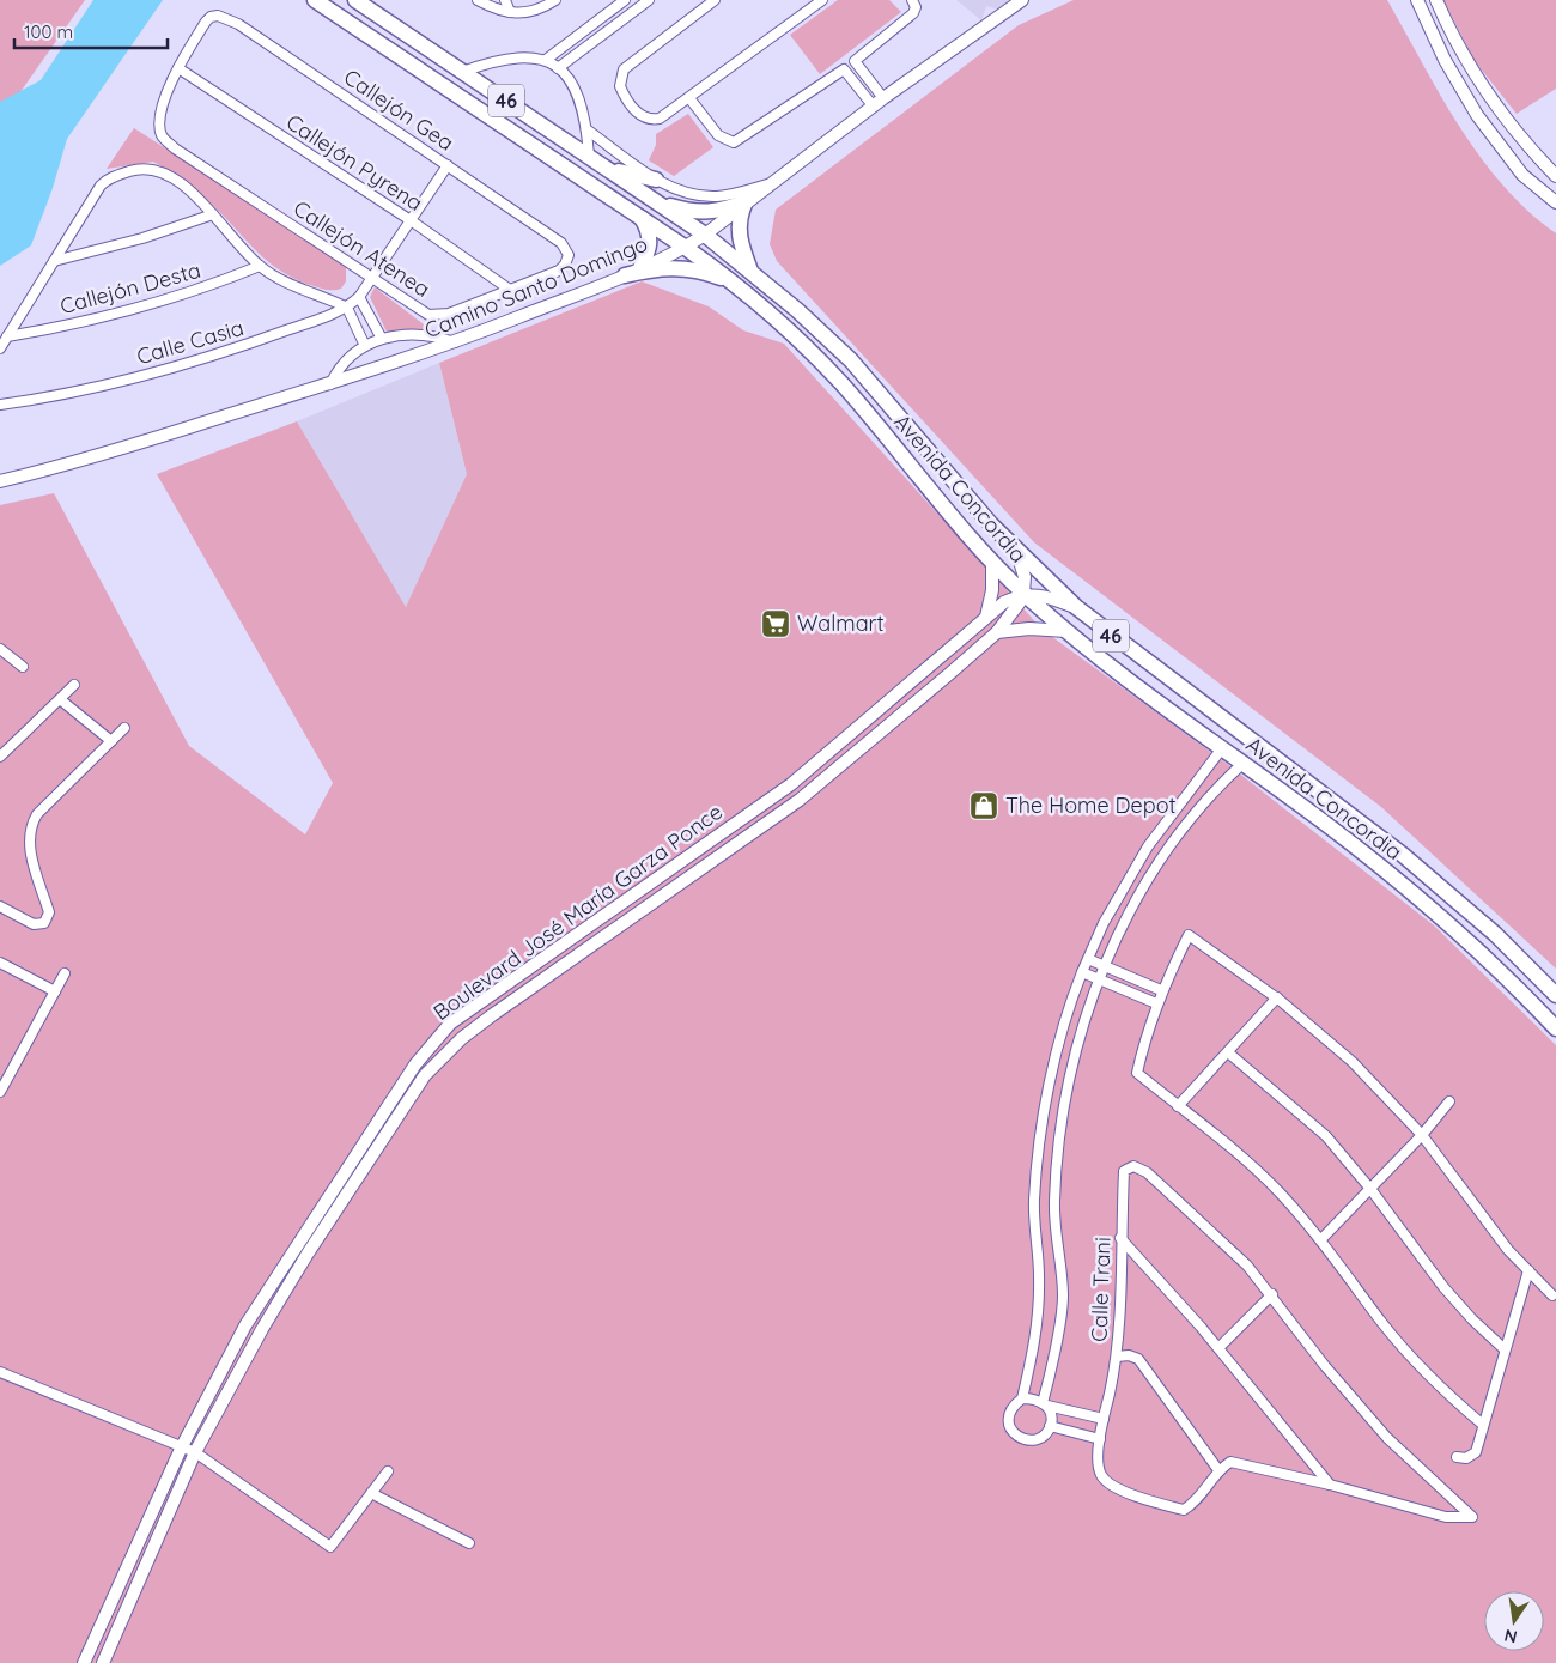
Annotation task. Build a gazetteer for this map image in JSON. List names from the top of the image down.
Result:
{
  "streets": {
    "main road": ["46", "Avenida Concordia"],
    "street": [
      "Callejón Gea",
      "Callejón Pyrena",
      "Callejón Atenea",
      "Camino Santo Domingo",
      "Callejón Desta",
      "Calle Casia",
      "Boulevard José María Garza Ponce",
      "Calle Trani"
    ]
  },
  "crossings": [
    ["Callejón Gea", "Callejón Pyrena"],
    ["Callejón Gea", "Callejón Atenea"],
    ["Callejón Gea", "Calle Casia"],
    ["Callejón Pyrena", "Callejón Atenea"],
    ["Callejón Pyrena", "Calle Casia"],
    ["Callejón Atenea", "Calle Casia"],
    ["Camino Santo Domingo", "Avenida Concordia"],
    ["Avenida Concordia", "Boulevard José María Garza Ponce"]
  ],
  "places": {
    "supermarket": ["Walmart"],
    "shop": ["The Home Depot"]
  },
  "scale_bar": "100 m",
  "north": "bottom"
}
